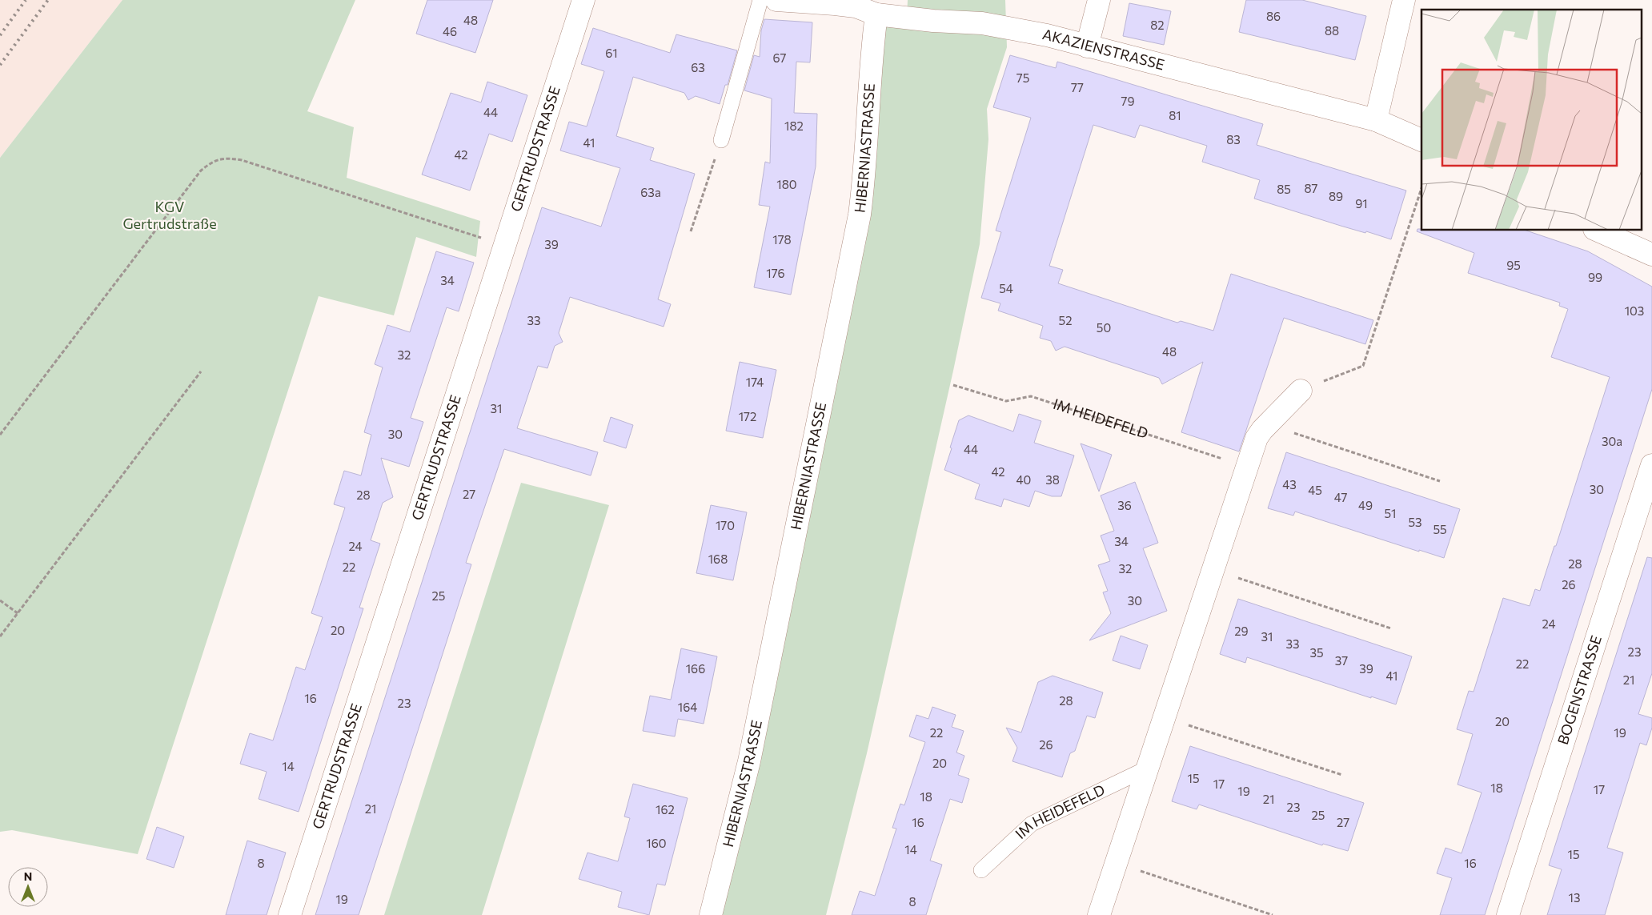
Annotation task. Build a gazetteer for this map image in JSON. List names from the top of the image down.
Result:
{
  "streets": {
    "street": [
      "AKAZIENSTRASSE",
      "HIBERNIASTRASSE",
      "GERTRUDSTRASSE",
      "BOGENSTRASSE"
    ],
    "lane": ["IM HEIDEFELD"]
  },
  "crossings": [
    ["AKAZIENSTRASSE", "HIBERNIASTRASSE"]
  ],
  "parks": ["KGV Gertrudstraße"],
  "house_numbers": [
    "86",
    "48",
    "82",
    "88",
    "46",
    "61",
    "67",
    "63",
    "75",
    "77",
    "79",
    "44",
    "81",
    "182",
    "83",
    "41",
    "42",
    "180",
    "87",
    "85",
    "63a",
    "89",
    "91",
    "178",
    "39",
    "95",
    "176",
    "99",
    "34",
    "54",
    "103",
    "33",
    "52",
    "50",
    "48",
    "32",
    "174",
    "31",
    "172",
    "30",
    "30a",
    "44",
    "42",
    "40",
    "38",
    "43",
    "30",
    "45",
    "27",
    "28",
    "47",
    "36",
    "49",
    "51",
    "53",
    "170",
    "55",
    "34",
    "24",
    "168",
    "28",
    "22",
    "32",
    "26",
    "25",
    "30",
    "24",
    "20",
    "29",
    "31",
    "33",
    "23",
    "35",
    "37",
    "22",
    "166",
    "39",
    "41",
    "21",
    "16",
    "28",
    "23",
    "164",
    "20",
    "22",
    "19",
    "26",
    "20",
    "14",
    "15",
    "17",
    "18",
    "17",
    "19",
    "18",
    "21",
    "23",
    "21",
    "162",
    "25",
    "16",
    "27",
    "160",
    "14",
    "15",
    "8",
    "16",
    "13",
    "19",
    "8"
  ],
  "north": "top"
}
